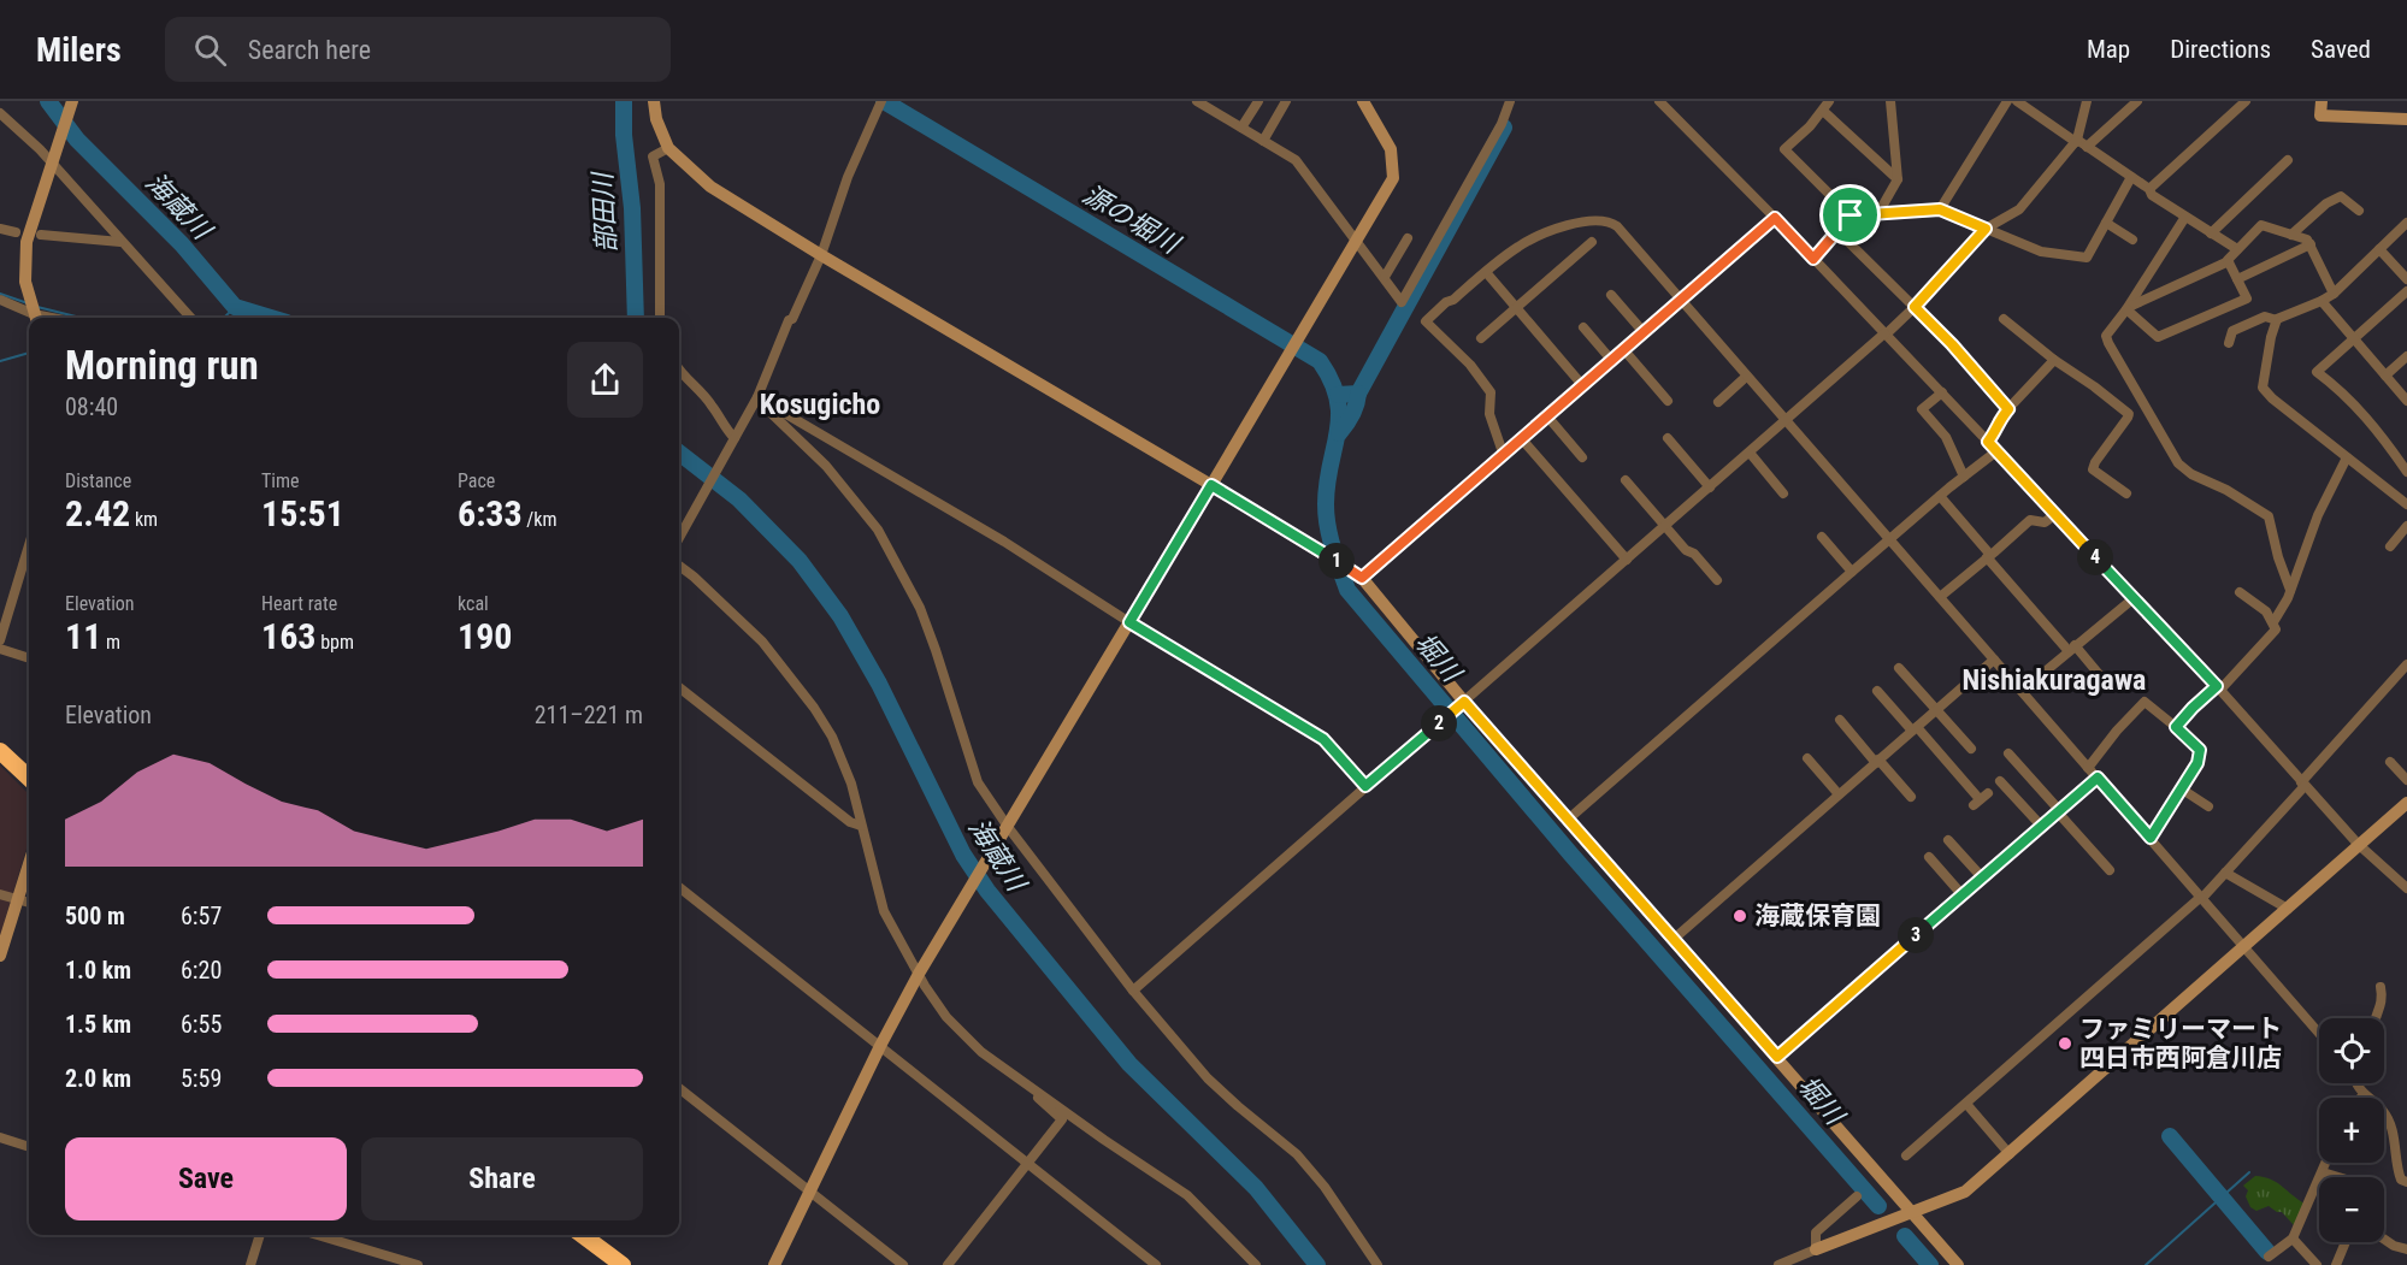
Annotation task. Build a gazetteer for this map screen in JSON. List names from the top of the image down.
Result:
{
  "districts": ["Kosugicho", "Nishiakuragawa"],
  "water": [
    "海蔵川",
    "部田川",
    "源の堀川",
    "堀川"
  ],
  "places": ["海蔵保育園", "ファミリーマート 四日市西阿倉川店"],
  "page": {
    "header": "Milers",
    "search": "Search here",
    "nav": ["Map", "Directions", "Saved"],
    "heading": ["Morning run", "08:40"],
    "stats": [
      ["Distance", "2.42 km"],
      ["Time", "15:51"],
      ["Pace", "6:33 /km"],
      ["Elevation", "11 m"],
      ["Heart rate", "163 bpm"],
      ["kcal", "190"]
    ],
    "pins": [
      "4",
      "1",
      "2",
      "3"
    ],
    "chart": ["Elevation", "211–221 m"],
    "list": [
      {
        "name": "500 m",
        "note": "6:57"
      },
      {
        "name": "1.0 km",
        "note": "6:20"
      },
      {
        "name": "1.5 km",
        "note": "6:55"
      },
      {
        "name": "2.0 km",
        "note": "5:59"
      }
    ],
    "map_buttons": ["+", "−"],
    "buttons": ["Save", "Share"]
  }
}
